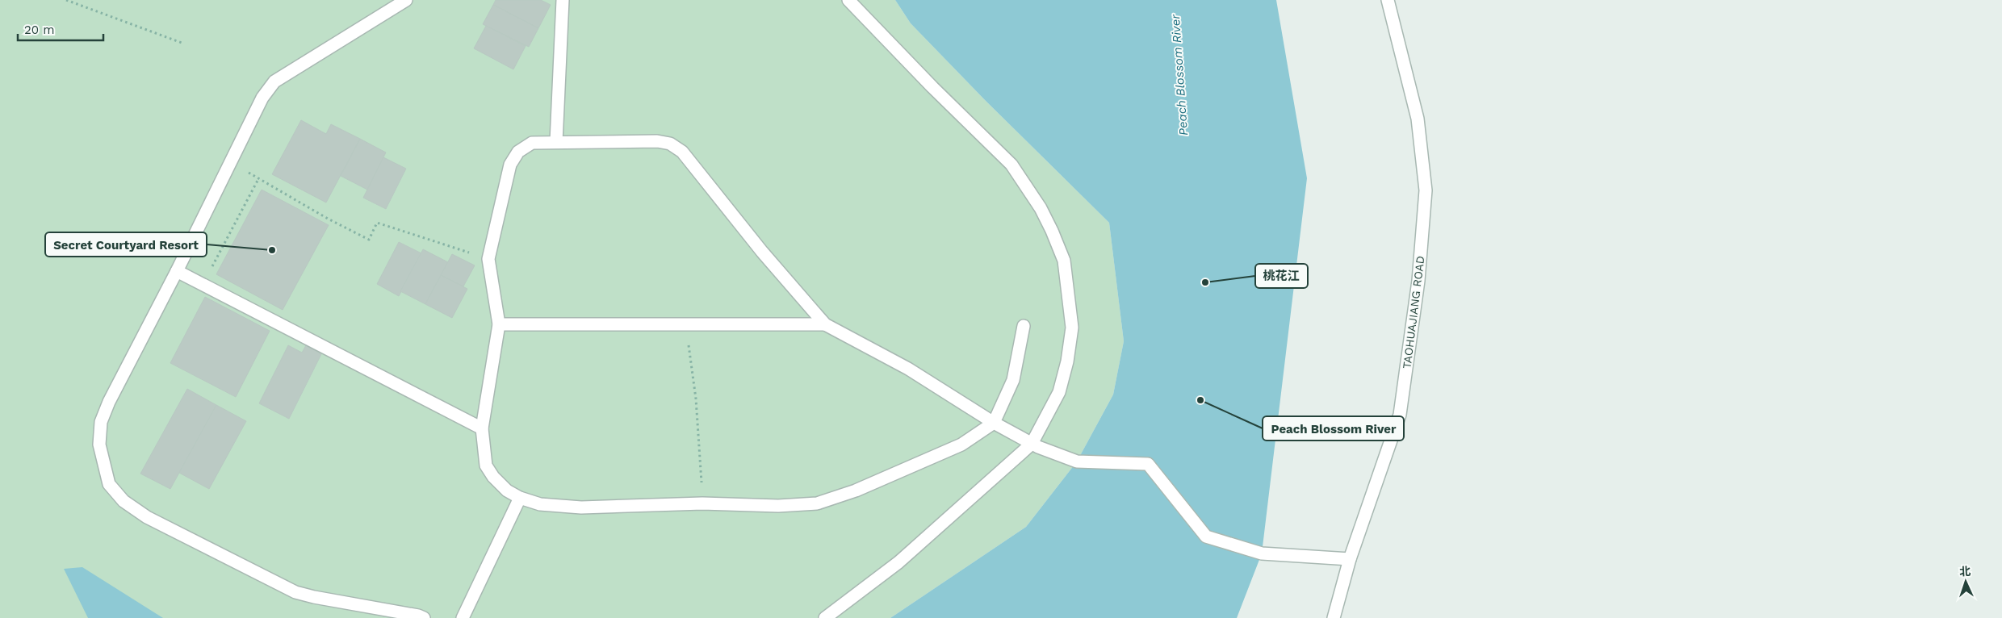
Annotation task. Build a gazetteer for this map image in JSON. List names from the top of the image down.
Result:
{
  "streets": {
    "street": ["TAOHUAJIANG ROAD"]
  },
  "water": ["Peach Blossom River"],
  "places": ["Secret Courtyard Resort", "桃花江", "Peach Blossom River"],
  "scale_bar": "20 m",
  "north": "top"
}
